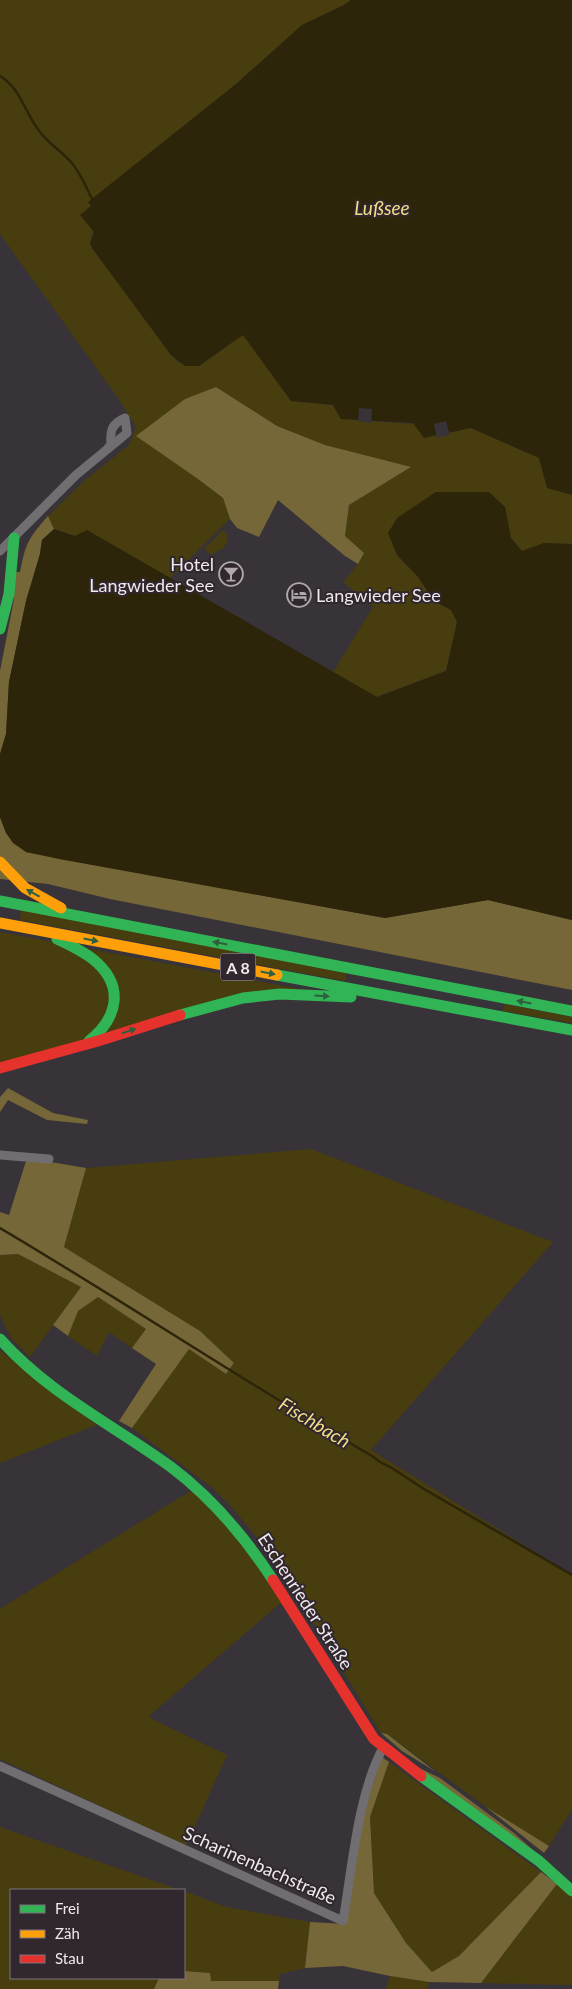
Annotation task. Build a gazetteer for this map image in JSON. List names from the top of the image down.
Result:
{
  "streets": {
    "main road": ["A 8", "Eschenrieder Straße"],
    "street": ["Scharinenbachstraße"]
  },
  "crossings": [
    ["Eschenrieder Straße", "Scharinenbachstraße"]
  ],
  "water": ["Lußsee", "Fischbach"],
  "places": {
    "bar": ["Hotel Langwieder See"],
    "hotel": ["Langwieder See"]
  },
  "legend": ["Frei", "Zäh", "Stau"]
}
